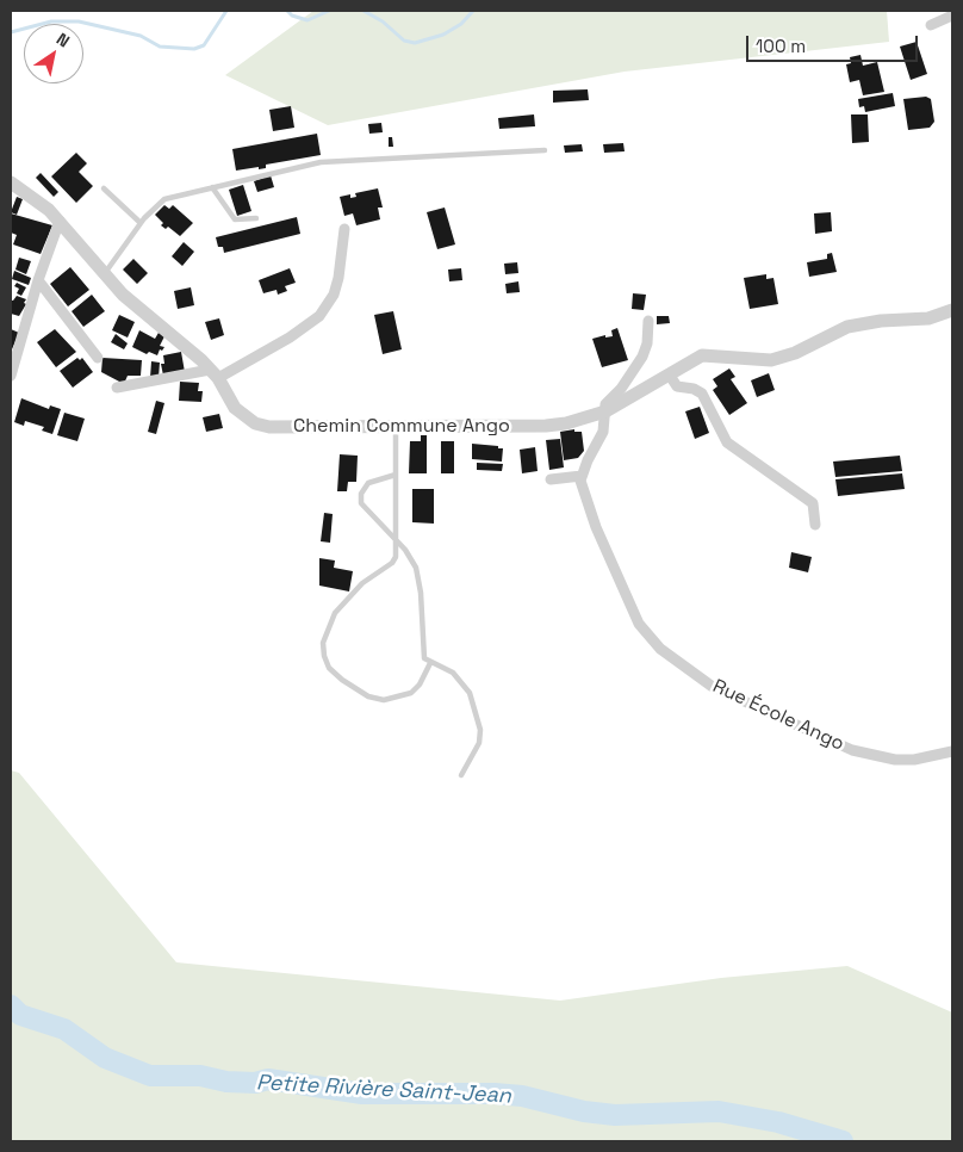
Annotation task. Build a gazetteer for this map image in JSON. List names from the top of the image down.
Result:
{
  "streets": {
    "street": ["Chemin Commune Ango", "Rue École Ango"]
  },
  "water": ["Petite Rivière Saint-Jean"],
  "scale_bar": "100 m",
  "north": "top right"
}
